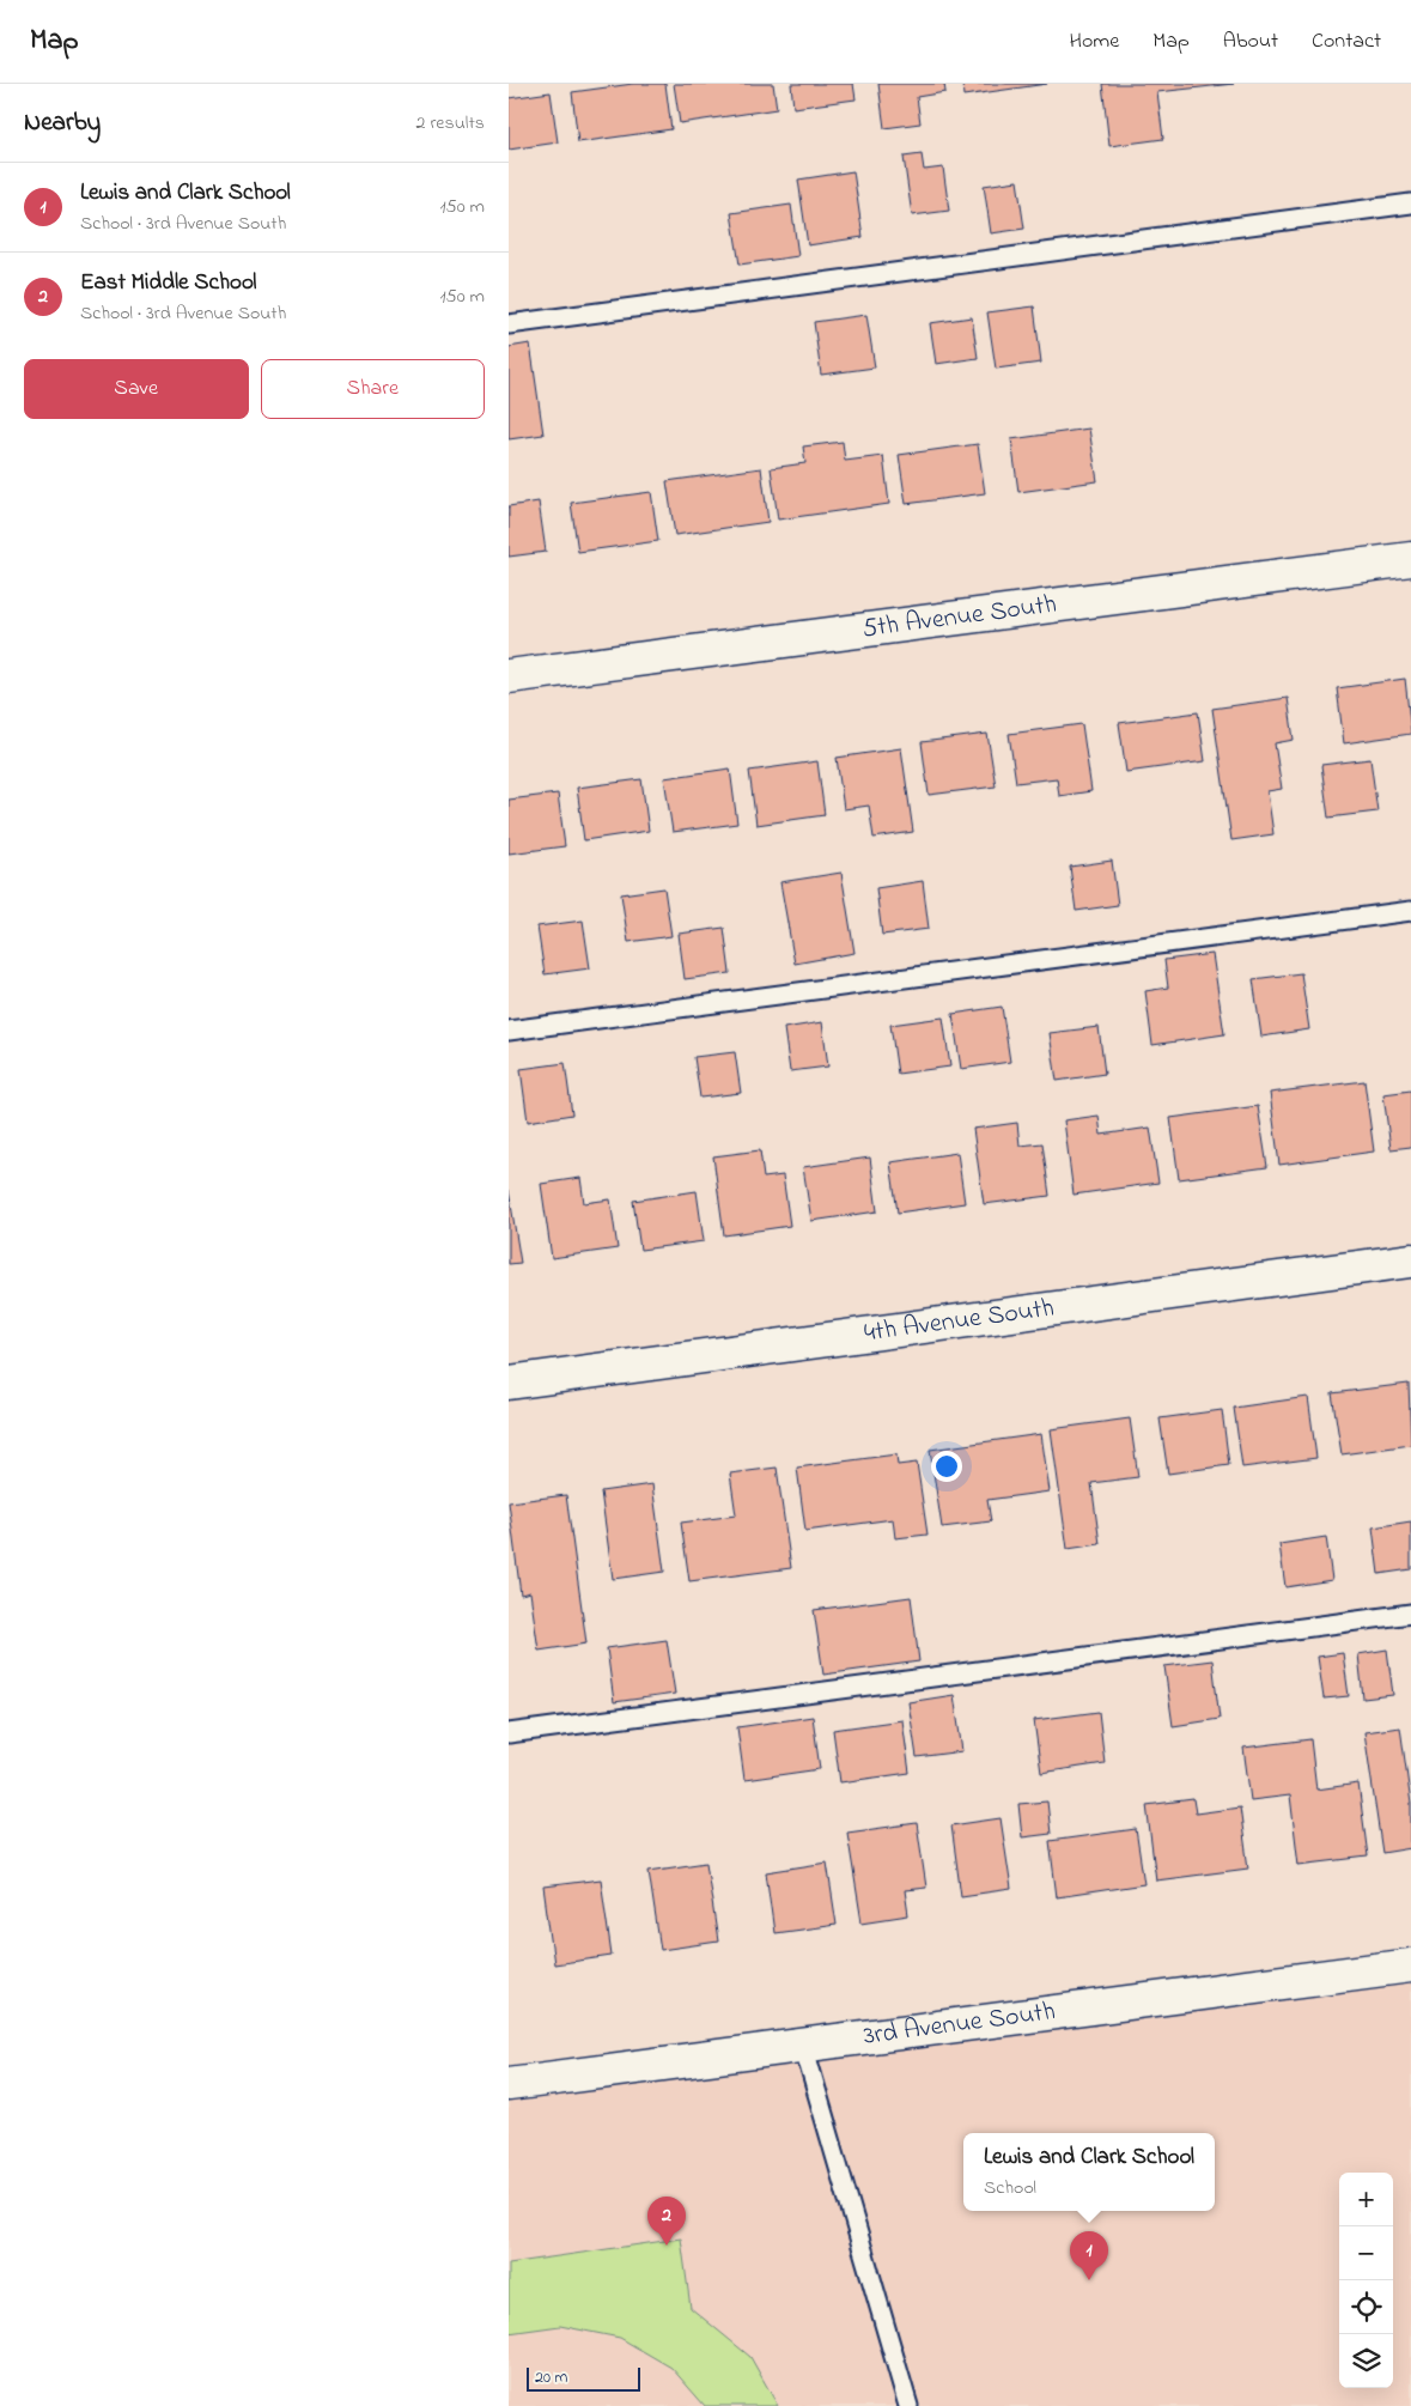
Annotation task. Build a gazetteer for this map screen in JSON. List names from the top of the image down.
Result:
{
  "streets": {
    "street": ["5th Avenue South", "4th Avenue South", "3rd Avenue South"]
  },
  "scale_bar": "20 m",
  "page": {
    "header": "Map",
    "nav": [
      "Home",
      "Map",
      "About",
      "Contact"
    ],
    "heading": ["Nearby", "2 results"],
    "list": [
      {
        "mark": "1",
        "name": "Lewis and Clark School",
        "note": "School · 3rd Avenue South",
        "value": "150 m"
      },
      {
        "mark": "2",
        "name": "East Middle School",
        "note": "School · 3rd Avenue South",
        "value": "150 m"
      }
    ],
    "buttons": ["Save", "Share"],
    "popup": ["Lewis and Clark School", "School"],
    "map_buttons": ["+", "−"],
    "pins": ["2", "1"],
    "scale": "20 m"
  }
}
